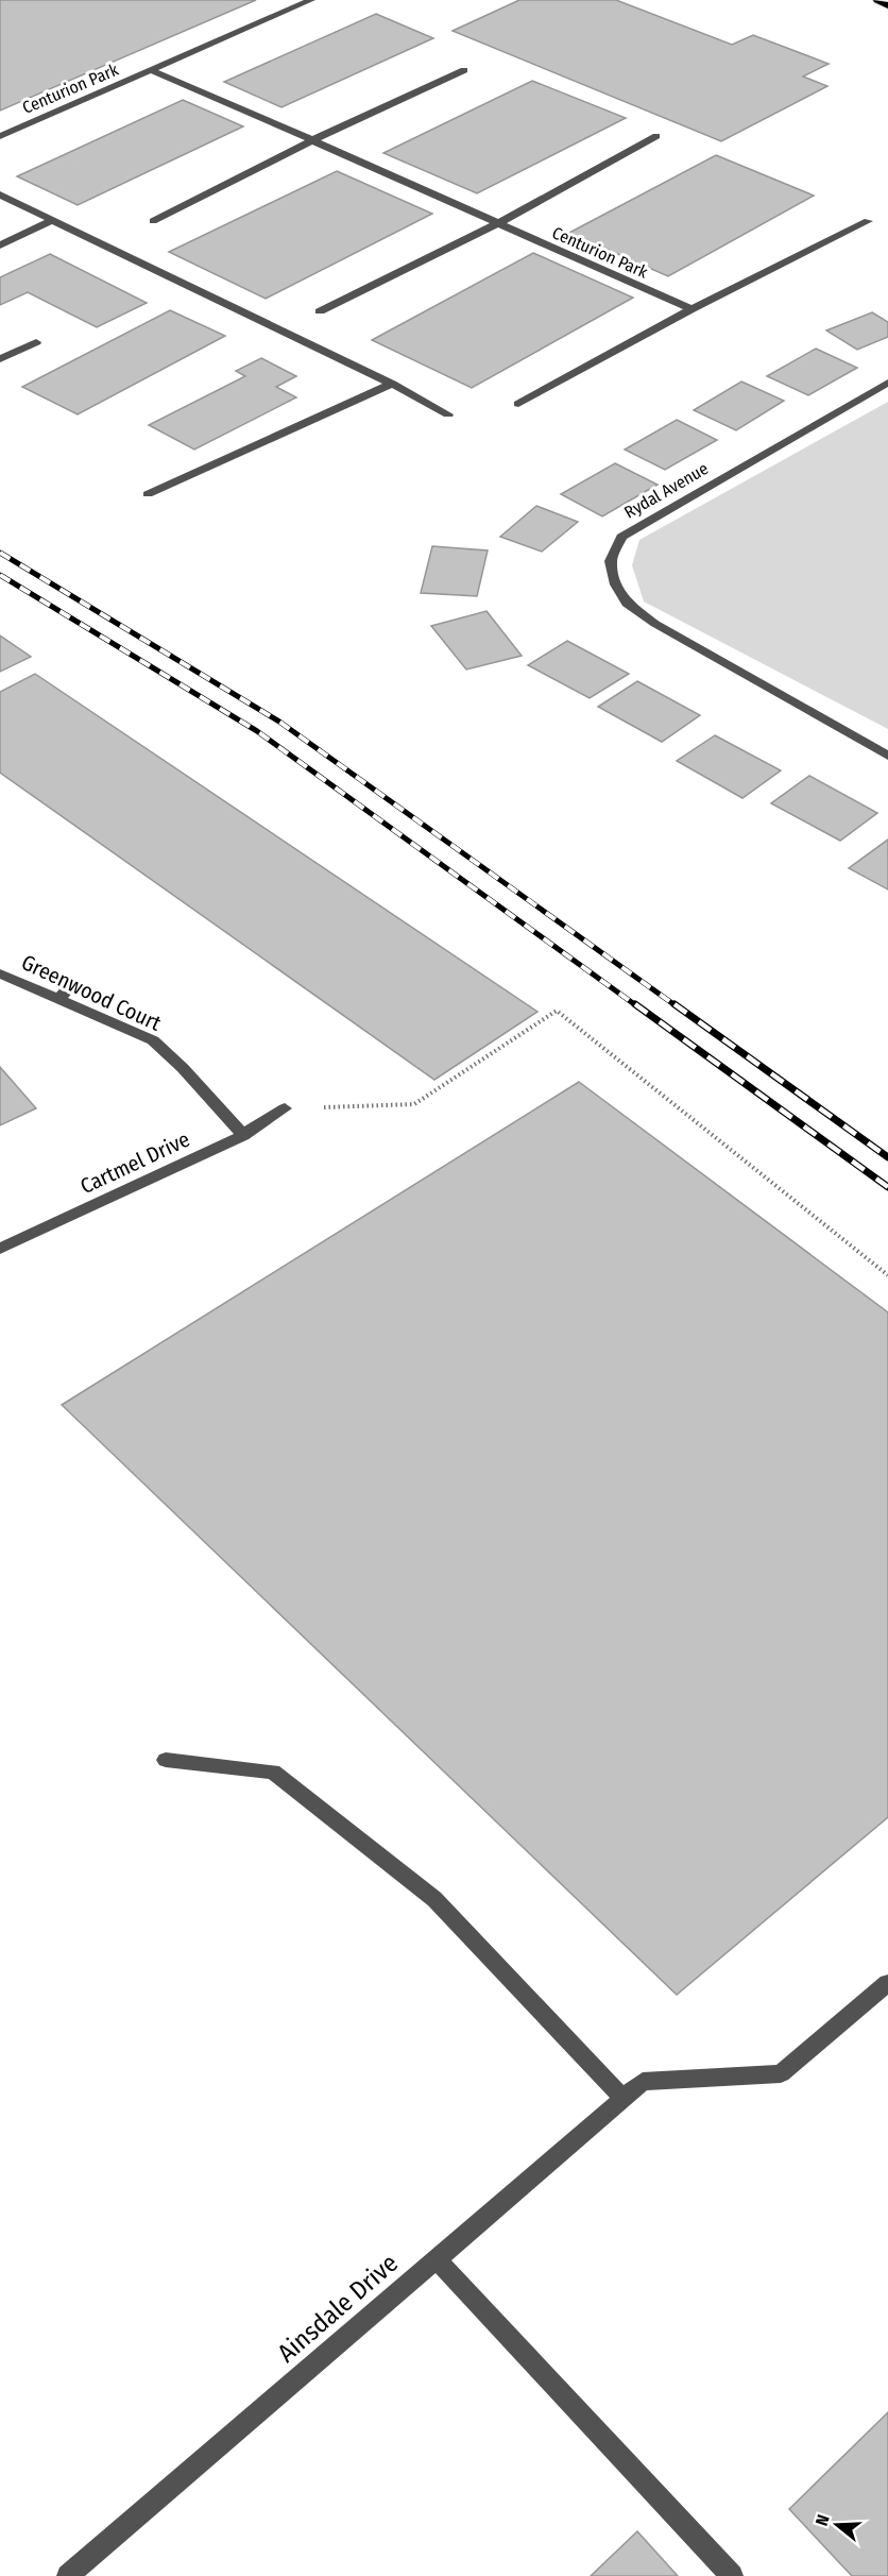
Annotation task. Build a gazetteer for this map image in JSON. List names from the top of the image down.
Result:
{
  "streets": {
    "street": [
      "Centurion Park",
      "Rydal Avenue",
      "Greenwood Court",
      "Cartmel Drive",
      "Ainsdale Drive"
    ]
  },
  "crossings": [
    ["Greenwood Court", "Cartmel Drive"]
  ],
  "north": "left"
}
